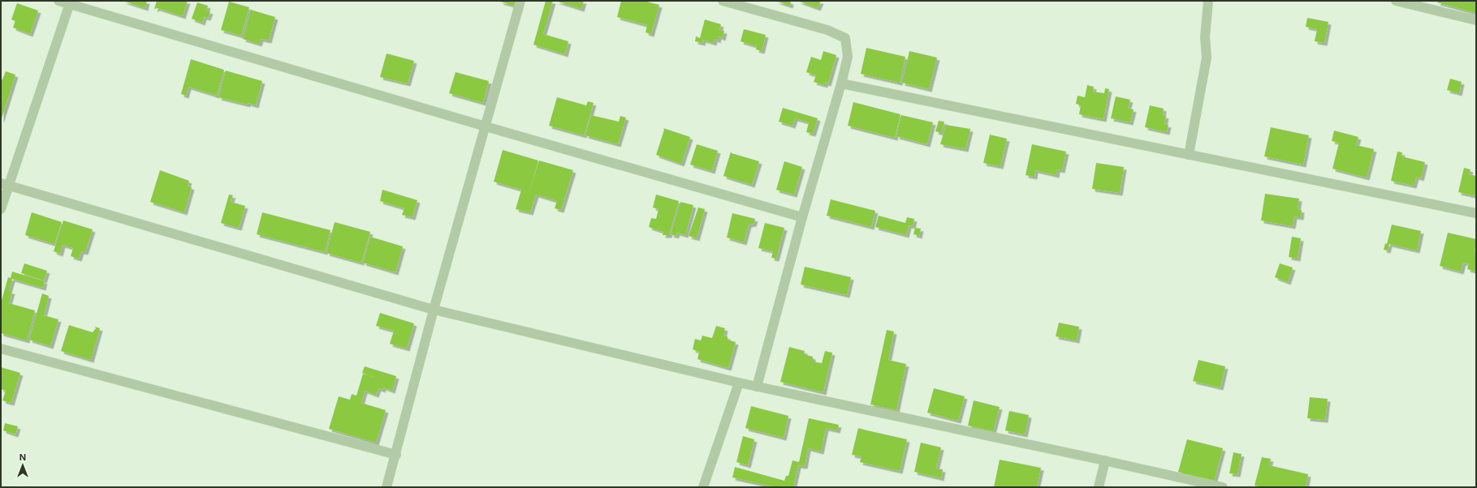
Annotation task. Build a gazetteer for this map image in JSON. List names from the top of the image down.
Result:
{
  "north": "top"
}
